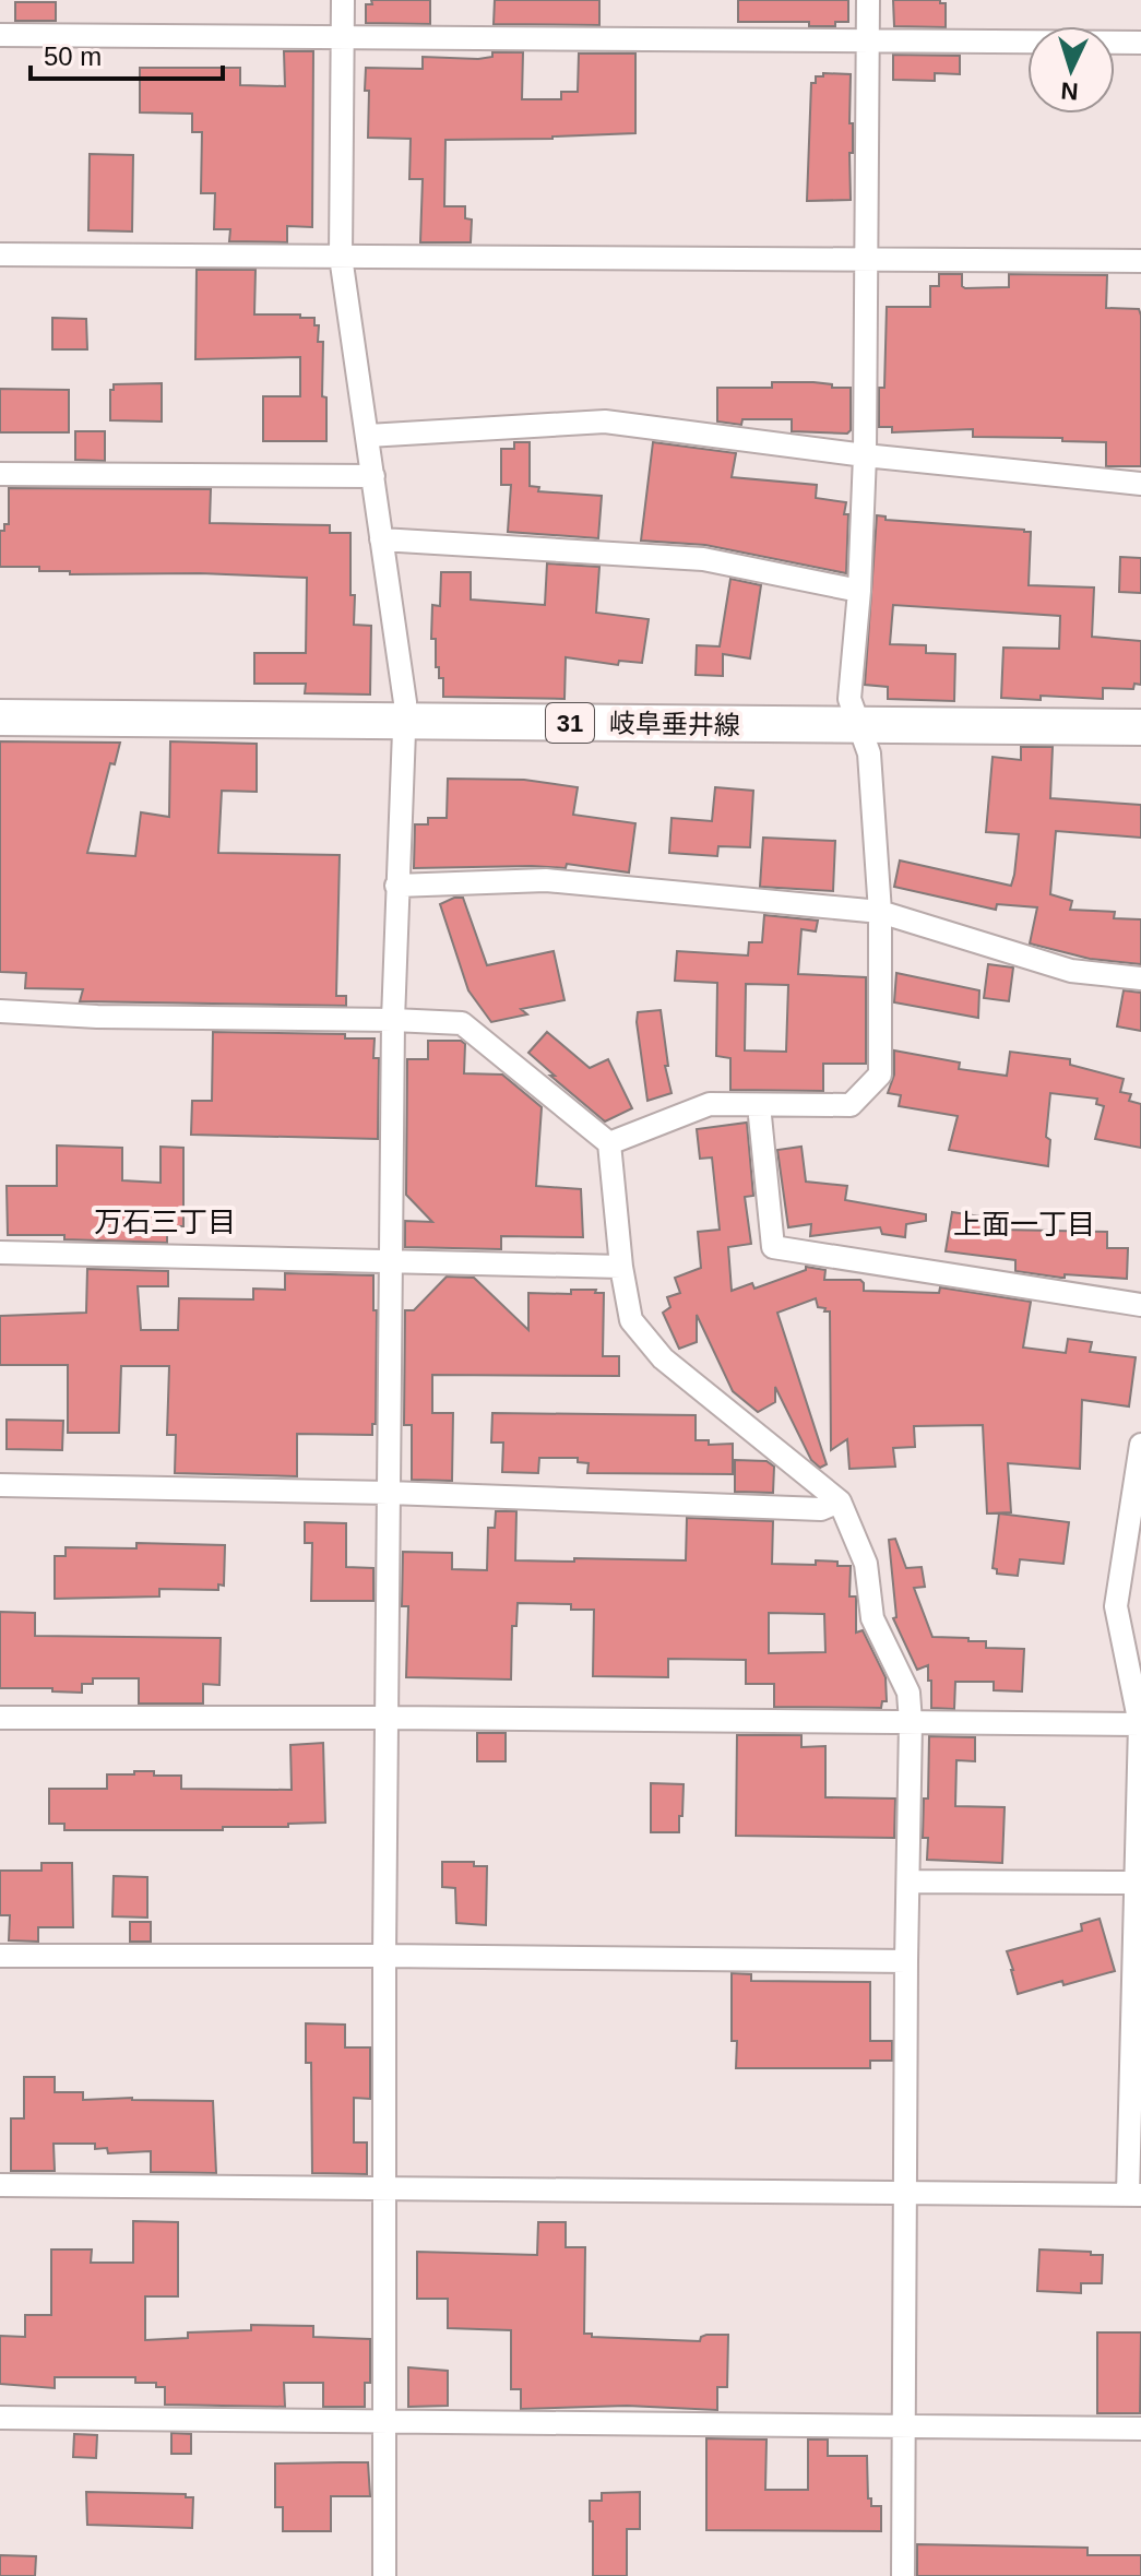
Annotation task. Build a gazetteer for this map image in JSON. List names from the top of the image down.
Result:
{
  "streets": {
    "main road": ["31", "岐阜垂井線"]
  },
  "districts": ["万石三丁目", "上面一丁目"],
  "scale_bar": "50 m",
  "north": "bottom"
}
